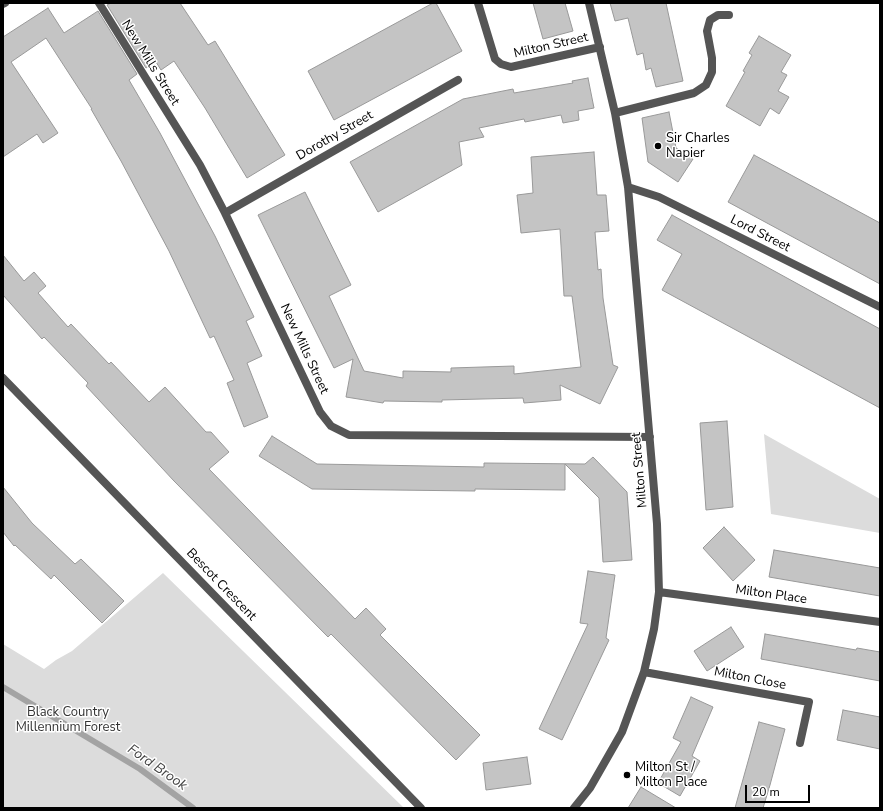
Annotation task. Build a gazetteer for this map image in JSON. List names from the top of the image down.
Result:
{
  "streets": {
    "street": [
      "Milton Street",
      "New Mills Street",
      "Dorothy Street",
      "Lord Street",
      "Bescot Crescent",
      "Milton Place",
      "Milton Close"
    ]
  },
  "crossings": [
    ["Milton Street", "New Mills Street"],
    ["Milton Street", "Lord Street"],
    ["Milton Street", "Milton Place"],
    ["Milton Street", "Milton Close"],
    ["New Mills Street", "Dorothy Street"]
  ],
  "water": ["Ford Brook"],
  "parks": ["Black Country Millennium Forest"],
  "places": ["Sir Charles Napier", "Milton St / Milton Place"],
  "scale_bar": "20 m"
}
